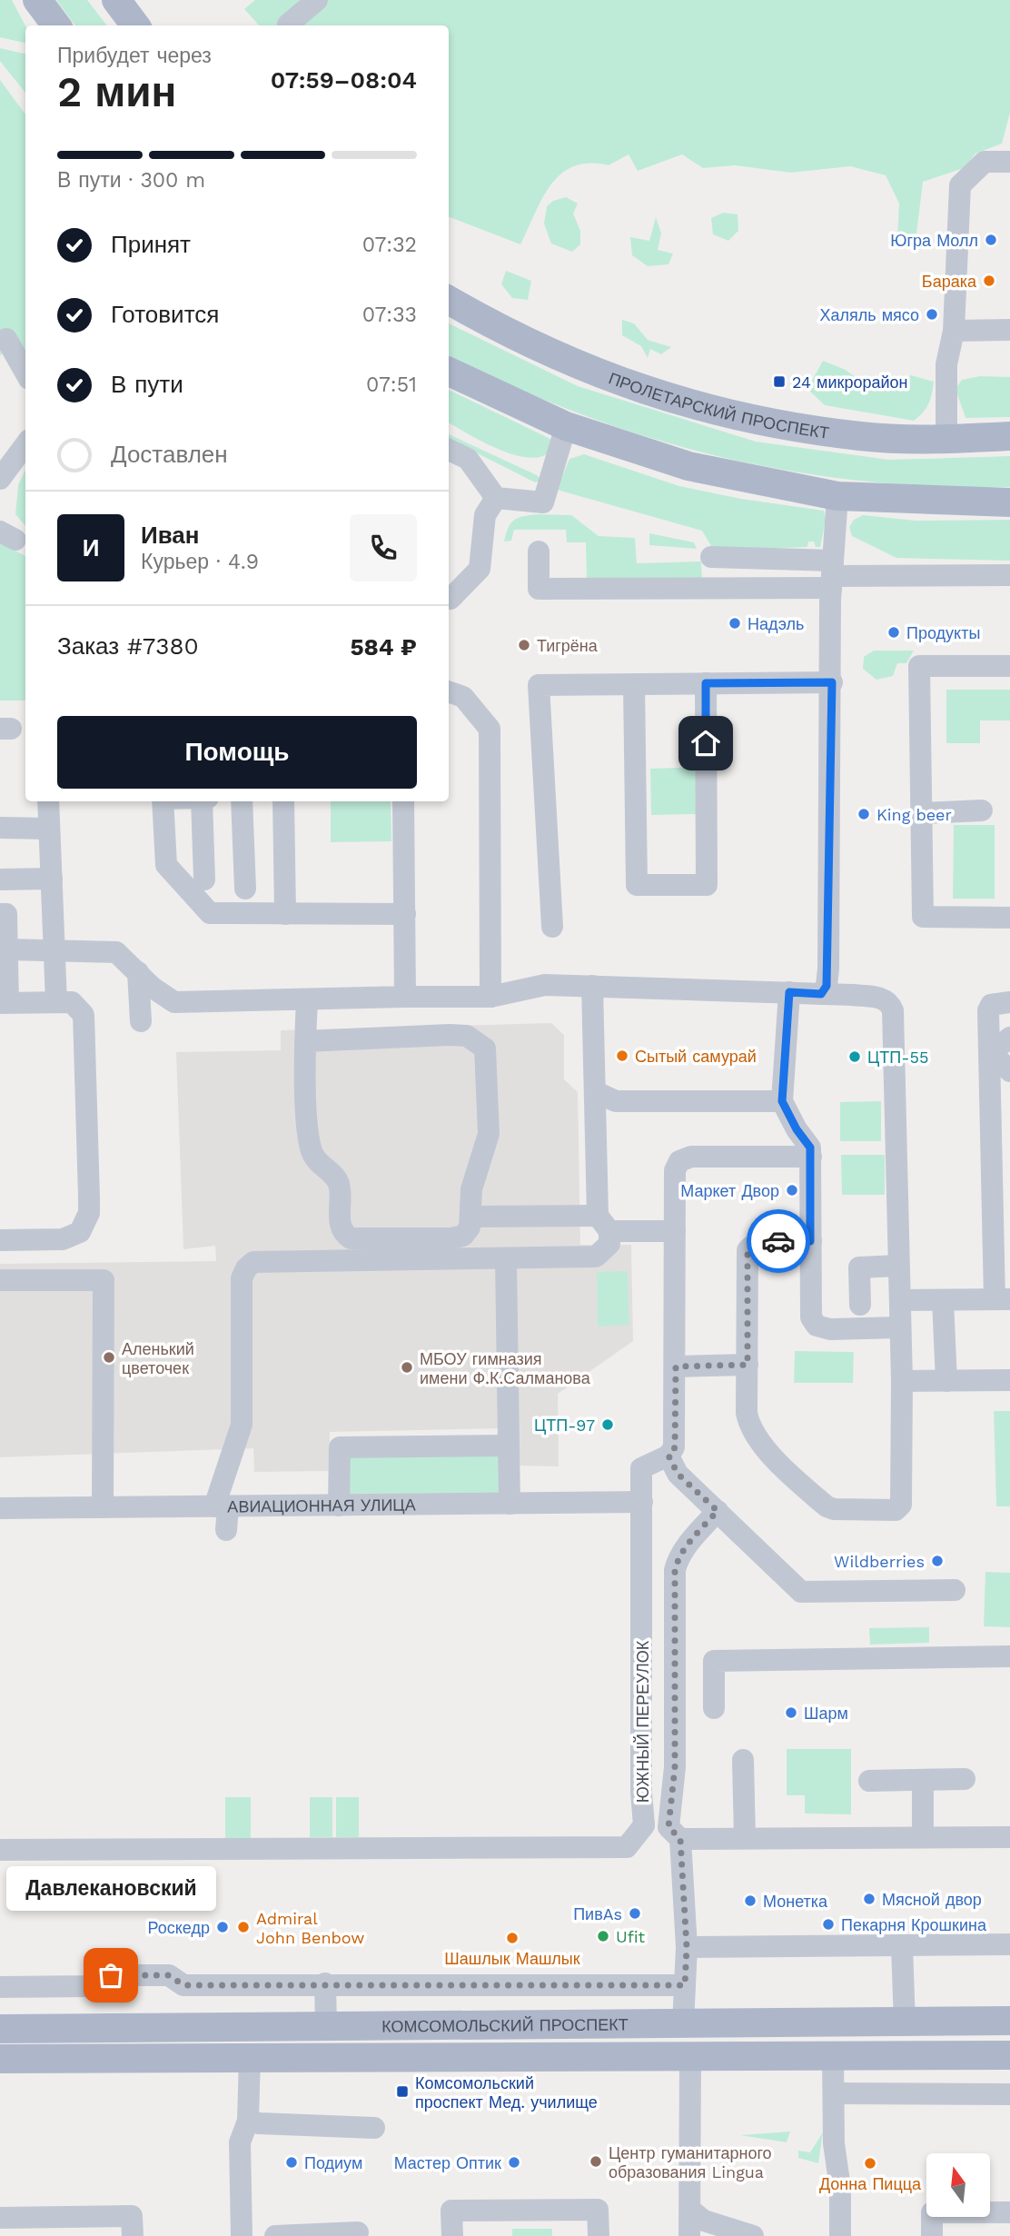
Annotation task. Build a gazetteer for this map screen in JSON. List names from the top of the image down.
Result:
{
  "streets": {
    "main road": ["ПРОЛЕТАРСКИЙ ПРОСПЕКТ", "КОМСОМОЛЬСКИЙ ПРОСПЕКТ"],
    "street": ["АВИАЦИОННАЯ УЛИЦА", "ЮЖНЫЙ ПЕРЕУЛОК"]
  },
  "crossings": [
    ["АВИАЦИОННАЯ УЛИЦА", "ЮЖНЫЙ ПЕРЕУЛОК"]
  ],
  "places": {
    "other": [
      "Югра Молл",
      "Барака",
      "Халяль мясо",
      "Надэль",
      "Продукты",
      "Тигрёна",
      "King beer",
      "Сытый самурай",
      "ЦТП-55",
      "Маркет Двор",
      "Аленький цветочек",
      "МБОУ гимназия имени Ф.К.Салманова",
      "ЦТП-97",
      "Wildberries",
      "Шарм",
      "Мясной двор",
      "Монетка",
      "ПивAs",
      "Пекарня Крошкина",
      "Роскедр",
      "Admiral John Benbow",
      "Ufit",
      "Шашлык Машлык",
      "Давлекановский",
      "Центр гуманитарного образования Lingua",
      "Подиум",
      "Мастер Оптик",
      "Донна Пицца"
    ],
    "transit": ["24 микрорайон", "Комсомольский проспект Мед. училище"]
  },
  "north": "top",
  "page": {
    "heading": ["2 мин", "Прибудет через", "07:59–08:04"],
    "panel": [
      "Иван",
      "Курьер · 4.9",
      "Заказ #7380",
      "584 ₽"
    ],
    "bar": "В пути · 300 m",
    "list": [
      ["Принят", "07:32"],
      ["Готовится", "07:33"],
      ["В пути", "07:51"],
      "Доставлен"
    ],
    "round": "И",
    "buttons": "Помощь",
    "bubble": "Давлекановский"
  }
}
